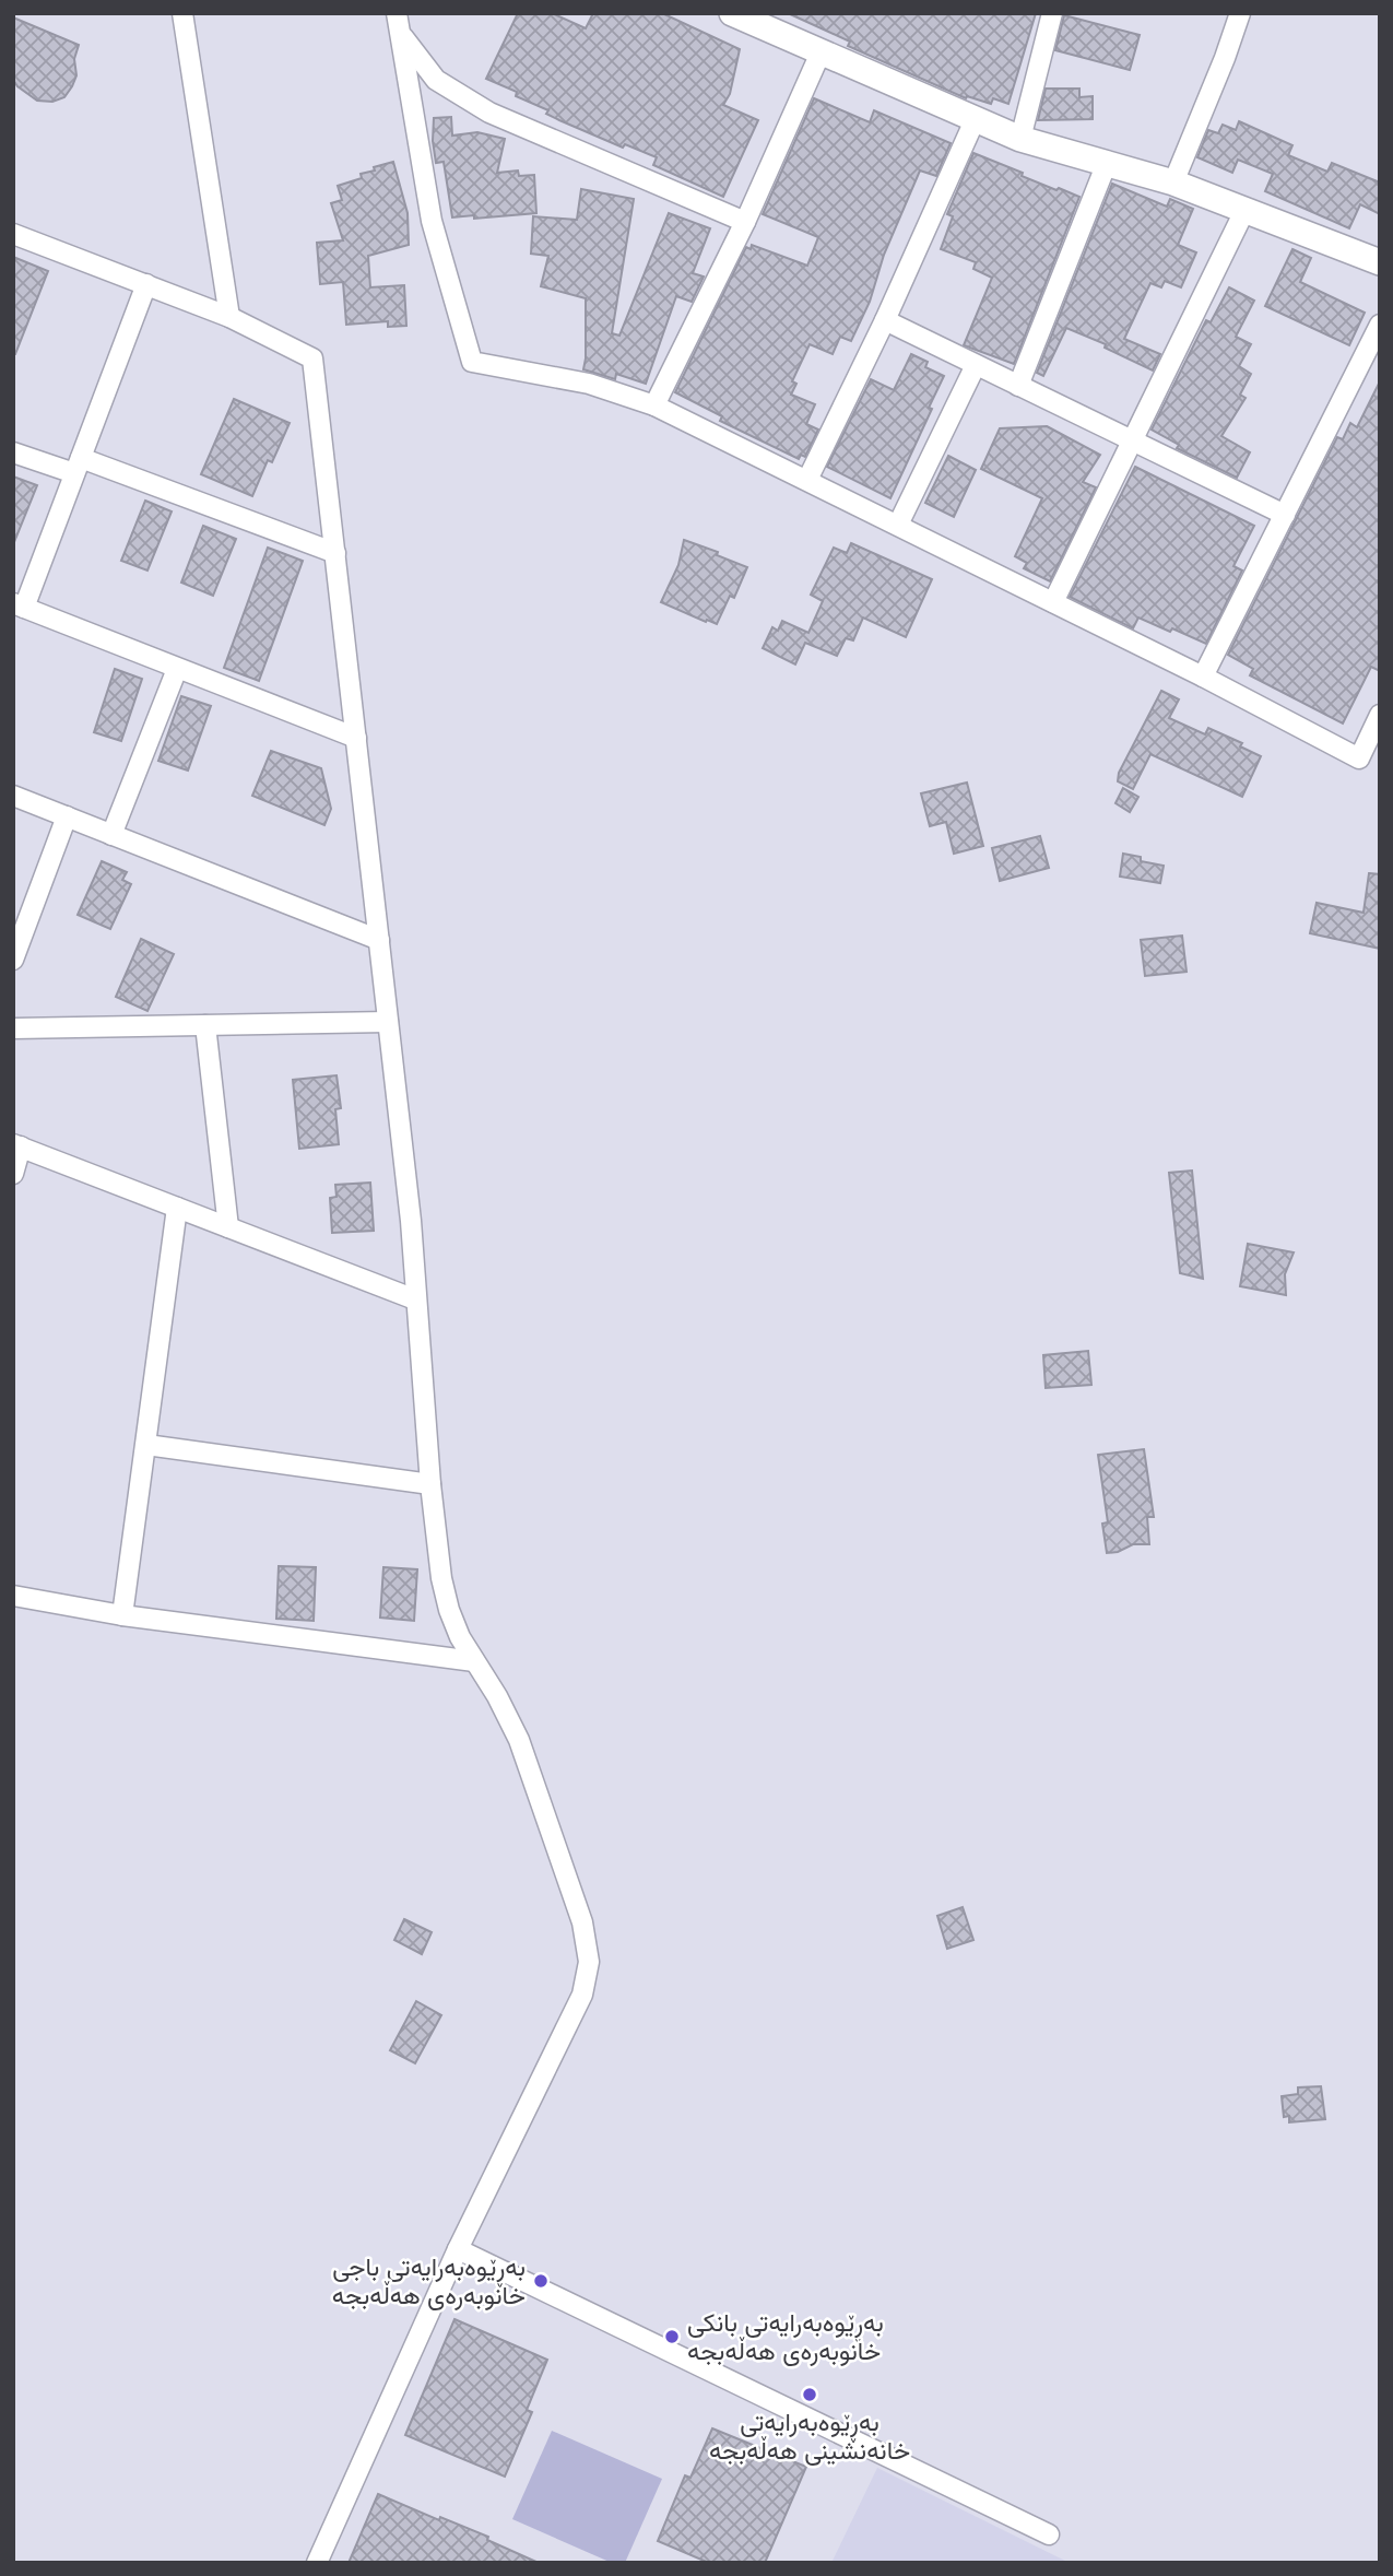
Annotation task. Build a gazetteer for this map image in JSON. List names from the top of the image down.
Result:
{
  "places": ["بەڕێوەبەرایەتی باجی خانوبەرەی هەڵەبجە", "بەڕێوەبەرایەتی بانکی خانوبەرەی هەڵەبجە", "بەڕێوەبەرایەتی خانەنشینی هەڵەبجە"]
}
